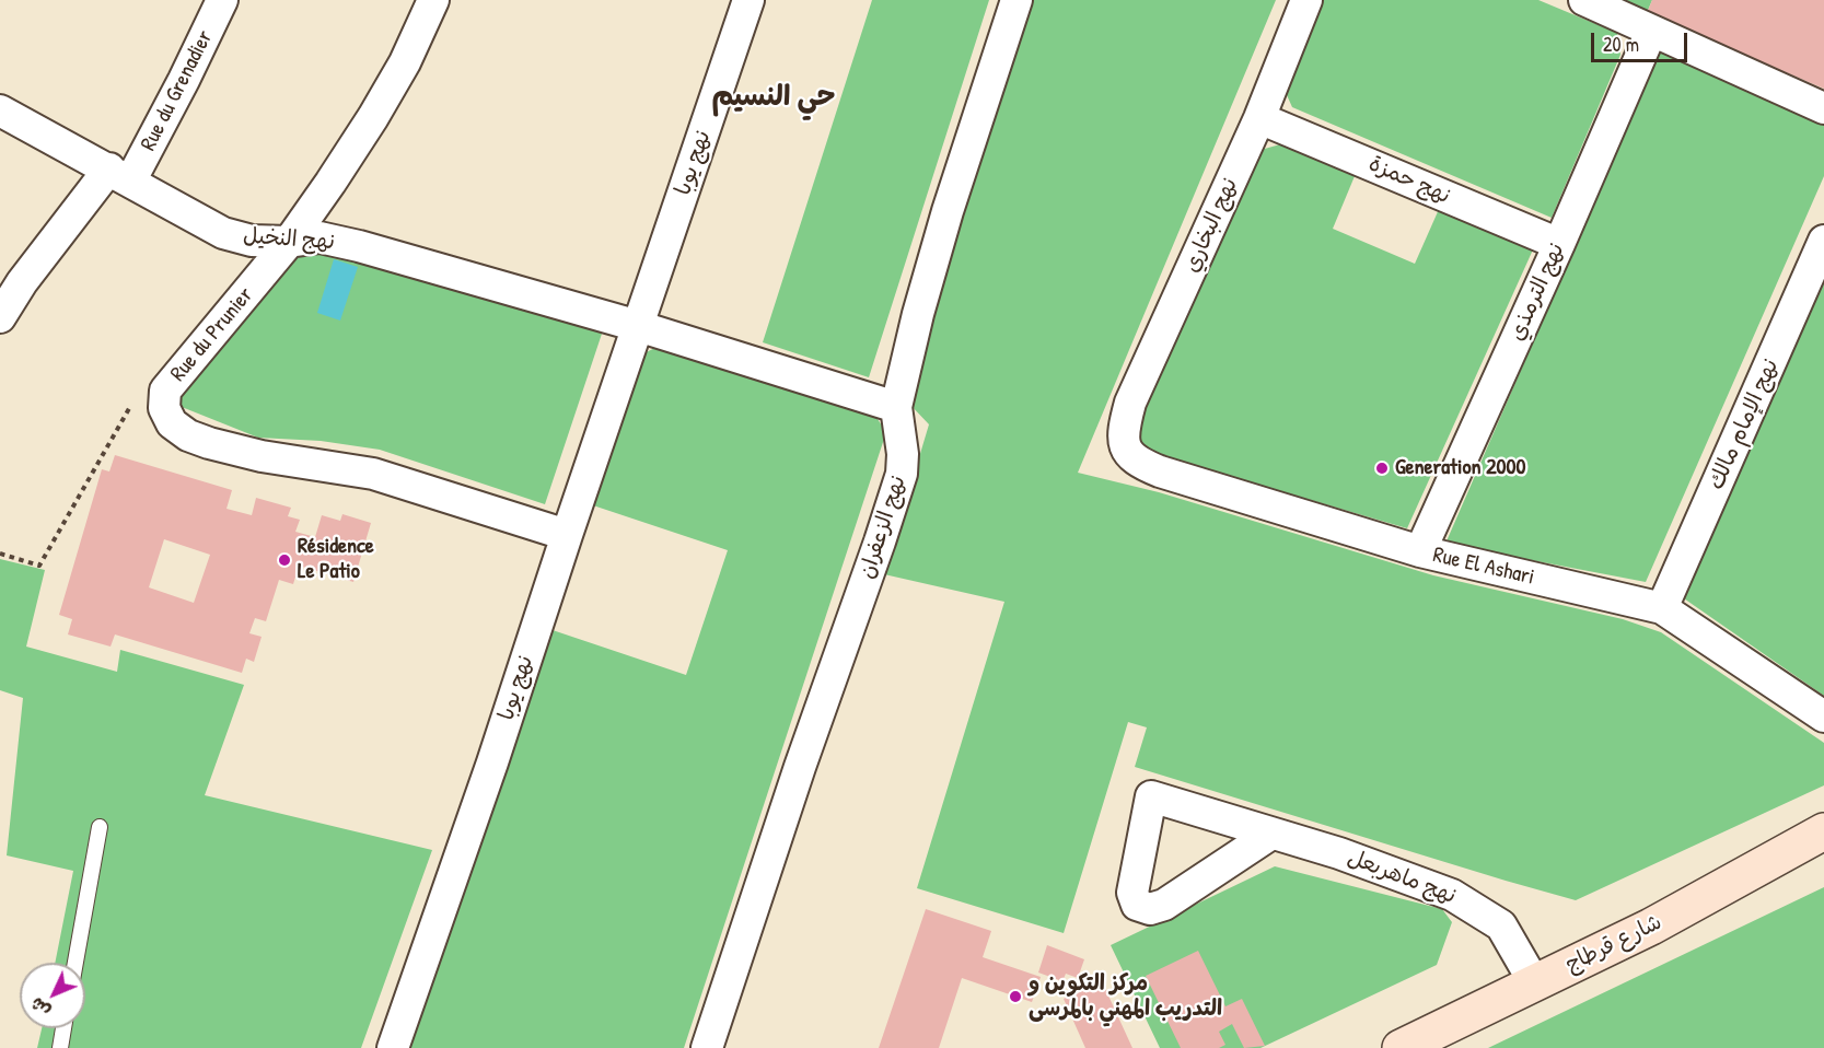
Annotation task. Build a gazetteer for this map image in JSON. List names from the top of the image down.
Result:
{
  "streets": {
    "street": [
      "Rue du Grenadier",
      "نهج يوبا",
      "نهج حمزة",
      "نهج البخاري",
      "نهج النخيل",
      "نهج الترمذي",
      "Rue du Prunier",
      "نهج الإمام مالك",
      "نهج الزعفران",
      "Rue El Ashari",
      "نهج ماهربعل",
      "شارع قرطاج"
    ]
  },
  "crossings": [
    ["Rue du Grenadier", "نهج النخيل"],
    ["نهج يوبا", "نهج النخيل"],
    ["نهج يوبا", "Rue du Prunier"],
    ["نهج حمزة", "نهج البخاري"],
    ["نهج حمزة", "نهج الترمذي"],
    ["نهج البخاري", "Rue El Ashari"],
    ["نهج النخيل", "Rue du Prunier"],
    ["نهج الترمذي", "Rue El Ashari"],
    ["نهج الإمام مالك", "Rue El Ashari"],
    ["نهج ماهربعل", "شارع قرطاج"]
  ],
  "districts": ["حي النسيم"],
  "places": ["Generation 2000", "Résidence Le Patio", "مركز التكوين و التدريب المهني بالمرسى"],
  "scale_bar": "20 m",
  "north": "bottom left"
}
